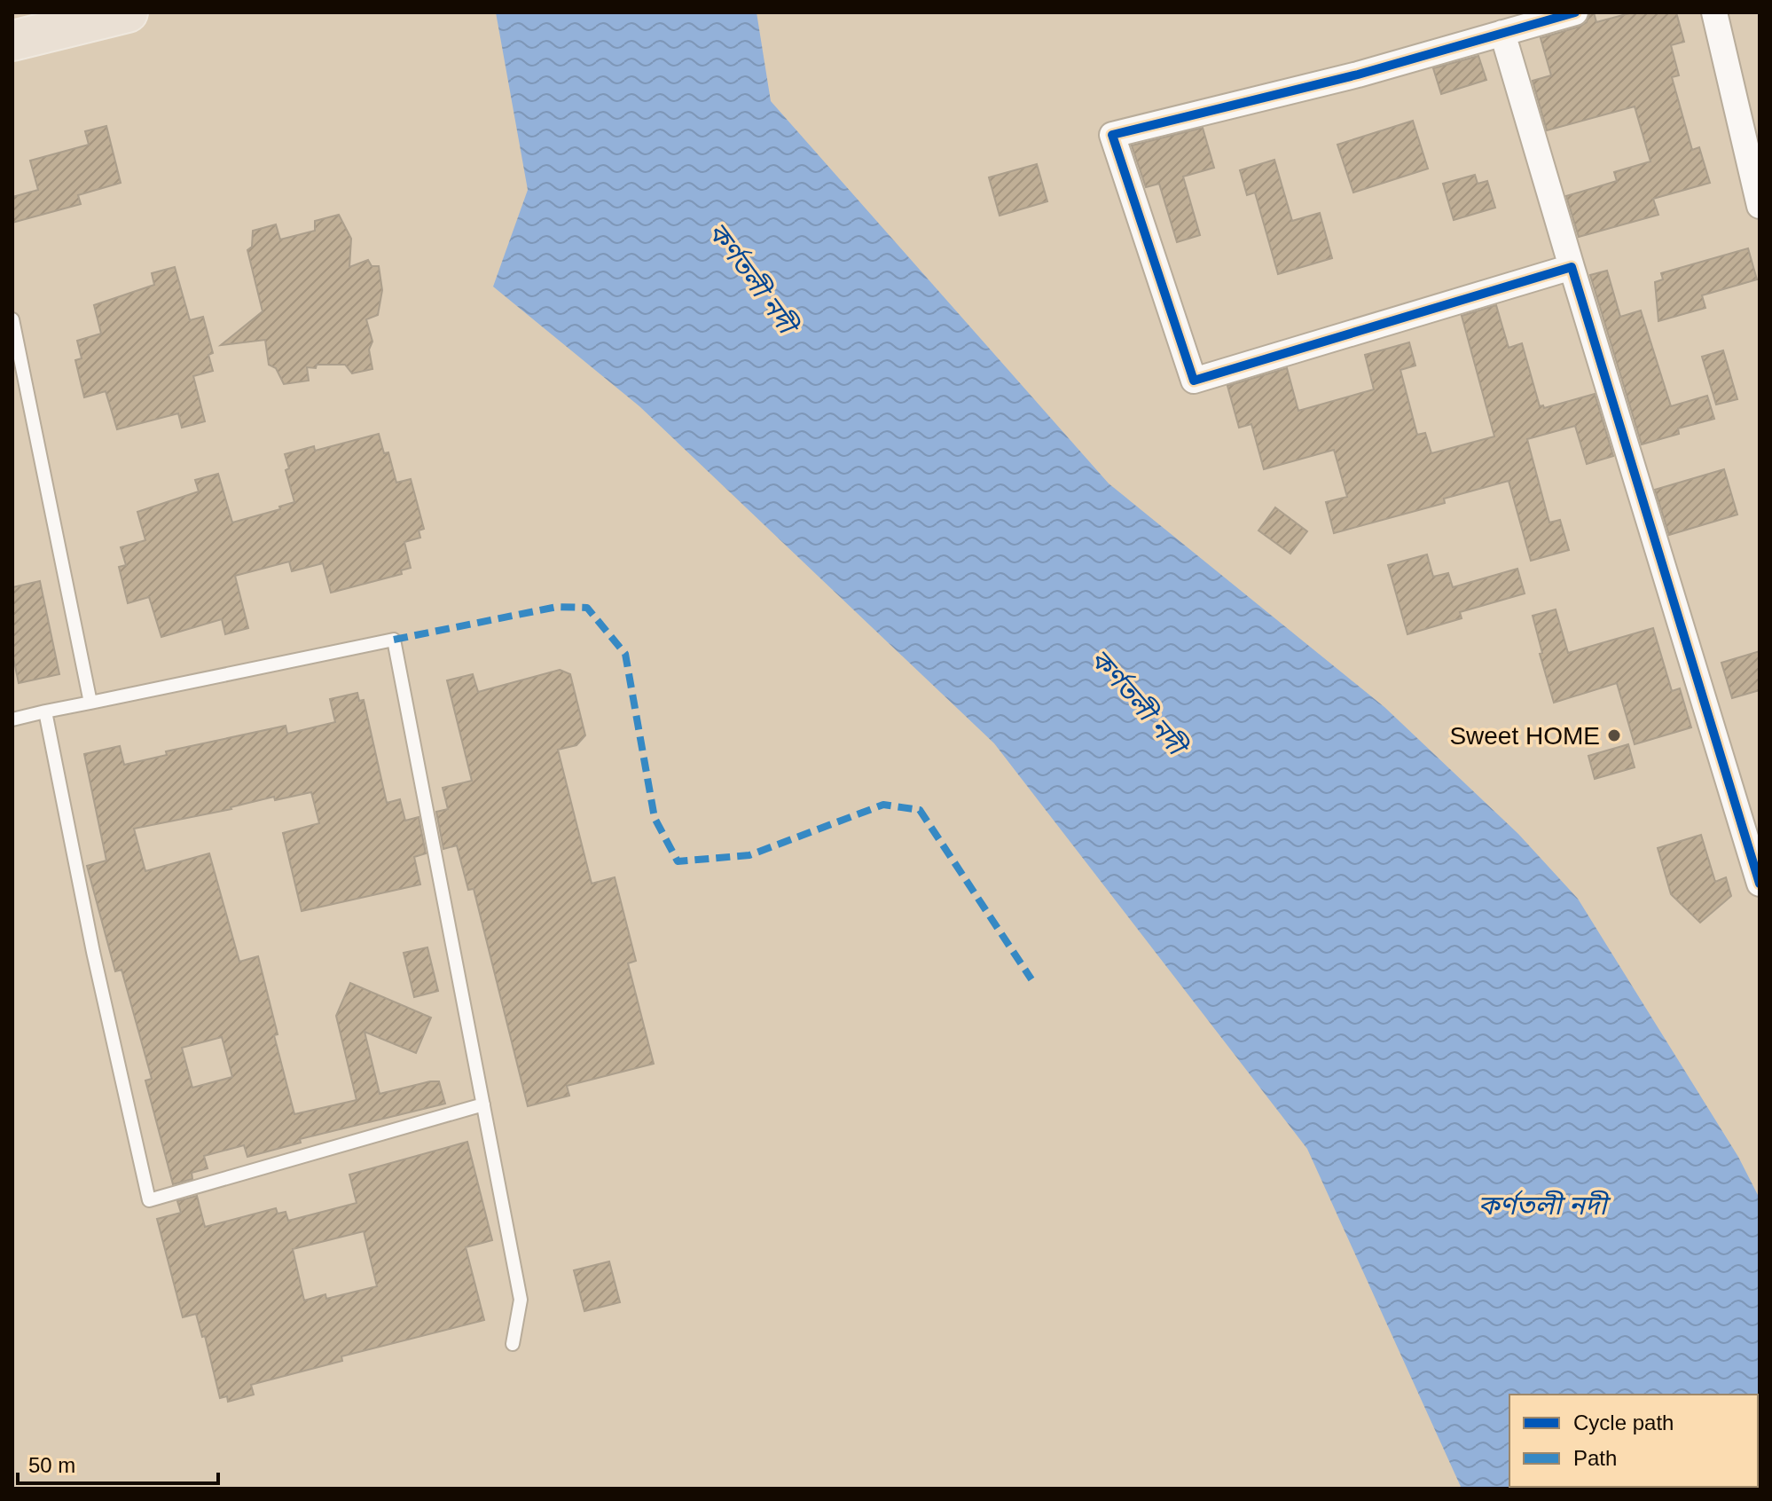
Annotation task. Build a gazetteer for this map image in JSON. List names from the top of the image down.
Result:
{
  "water": ["কর্ণতলী নদী"],
  "places": ["Sweet HOME"],
  "legend": ["Cycle path", "Path"],
  "scale_bar": "50 m"
}
